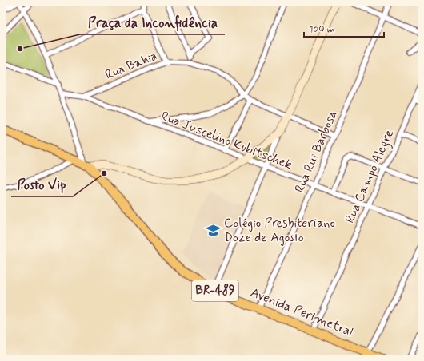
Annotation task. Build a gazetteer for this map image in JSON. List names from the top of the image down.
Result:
{
  "streets": {
    "main road": ["BR-489", "Avenida Perimetral"],
    "street": [
      "Rua Bahia",
      "Rua Juscelino Kubitschek",
      "Rua Rui Barbosa",
      "Rua Campo Alegre"
    ]
  },
  "crossings": [
    ["Rua Bahia", "Rua Juscelino Kubitschek"],
    ["Rua Bahia", "Rua Rui Barbosa"],
    ["Rua Juscelino Kubitschek", "Rua Rui Barbosa"],
    ["Rua Juscelino Kubitschek", "Rua Campo Alegre"],
    ["Rua Rui Barbosa", "Avenida Perimetral"],
    ["Rua Campo Alegre", "Avenida Perimetral"]
  ],
  "places": {
    "other": ["Praça da Inconfidência", "Posto Vip"],
    "school or university": ["Colégio Presbiteriano Doze de Agosto"]
  },
  "scale_bar": "100 m"
}
